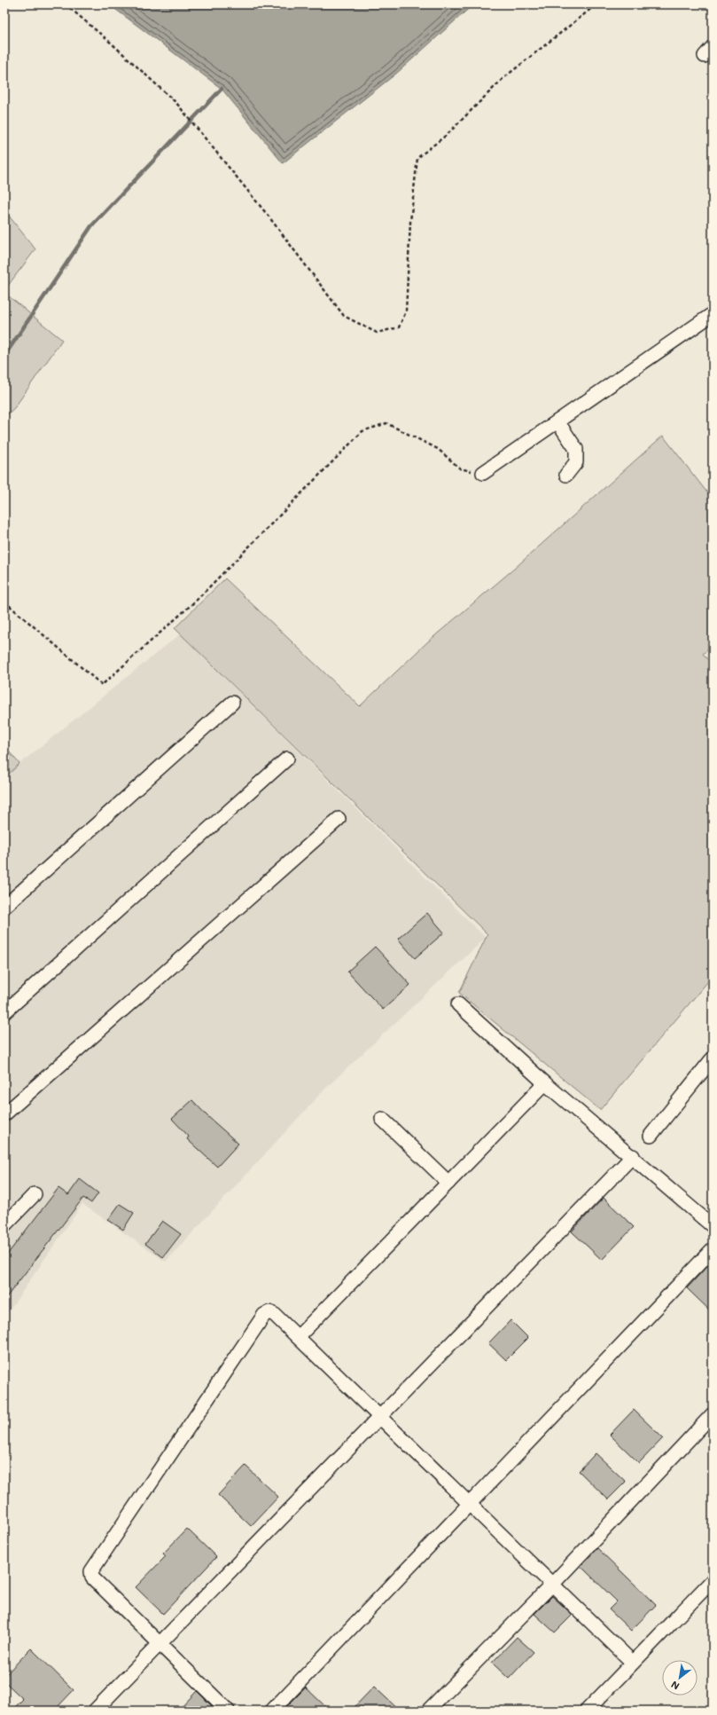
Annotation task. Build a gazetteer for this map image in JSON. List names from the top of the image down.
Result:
{
  "north": "bottom left"
}
